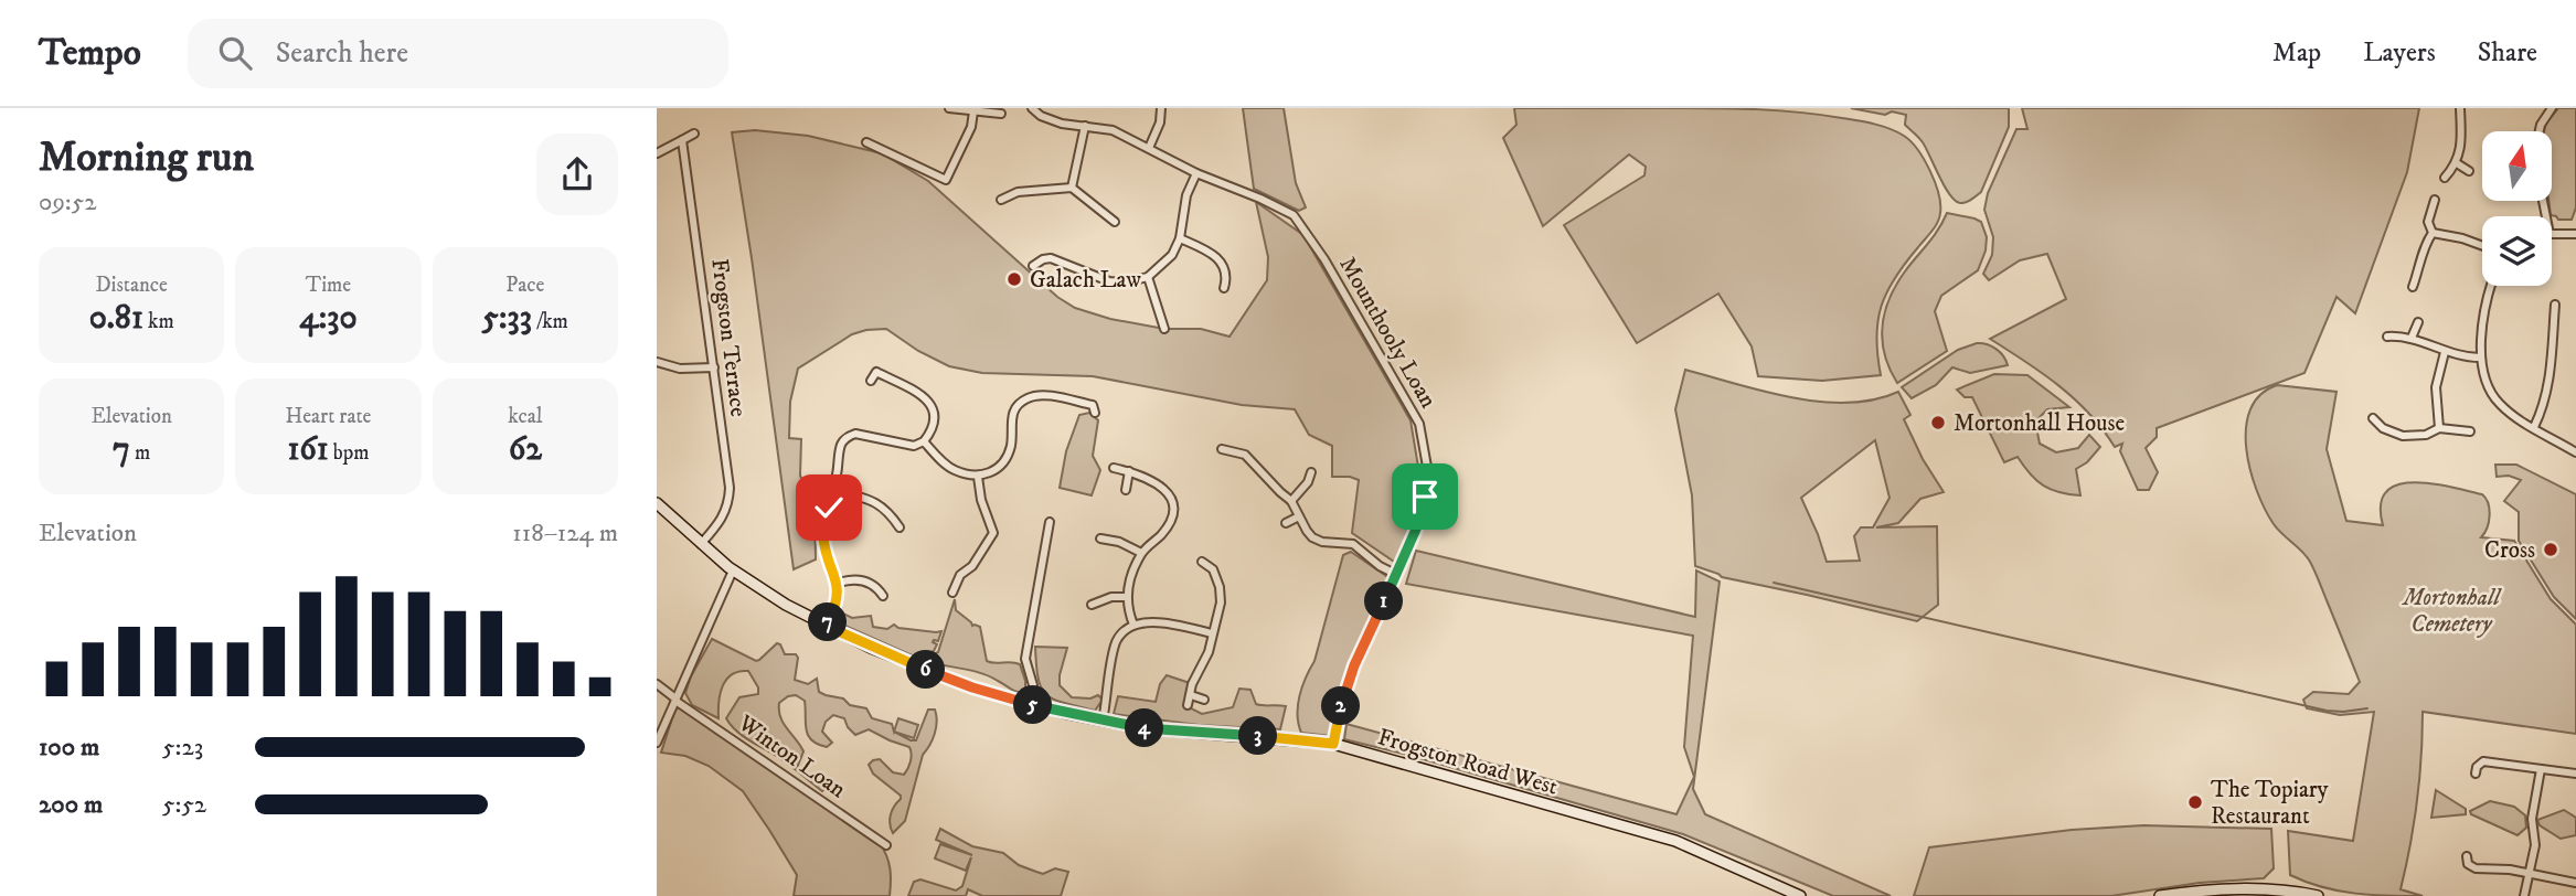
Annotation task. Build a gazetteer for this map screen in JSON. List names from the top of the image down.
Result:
{
  "streets": {
    "main road": ["Frogston Road West"],
    "street": ["Mounthooly Loan", "Frogston Terrace", "Winton Loan"]
  },
  "crossings": [
    ["Mounthooly Loan", "Frogston Road West"],
    ["Frogston Terrace", "Frogston Road West"]
  ],
  "parks": ["Mortonhall Cemetery"],
  "places": [
    "Galach Law",
    "Mortonhall House",
    "Cross",
    "The Topiary Restaurant"
  ],
  "north": "top",
  "page": {
    "header": "Tempo",
    "search": "Search here",
    "nav": ["Map", "Layers", "Share"],
    "heading": ["Morning run", "09:52"],
    "stats": [
      ["Distance", "0.81 km"],
      ["Time", "4:30"],
      ["Pace", "5:33 /km"],
      ["Elevation", "7 m"],
      ["Heart rate", "161 bpm"],
      ["kcal", "62"]
    ],
    "chart": ["Elevation", "118–124 m"],
    "pins": [
      "1",
      "7",
      "6",
      "5",
      "2",
      "4",
      "3"
    ],
    "list": [
      {
        "name": "100 m",
        "note": "5:23"
      },
      {
        "name": "200 m",
        "note": "5:52"
      }
    ]
  }
}
